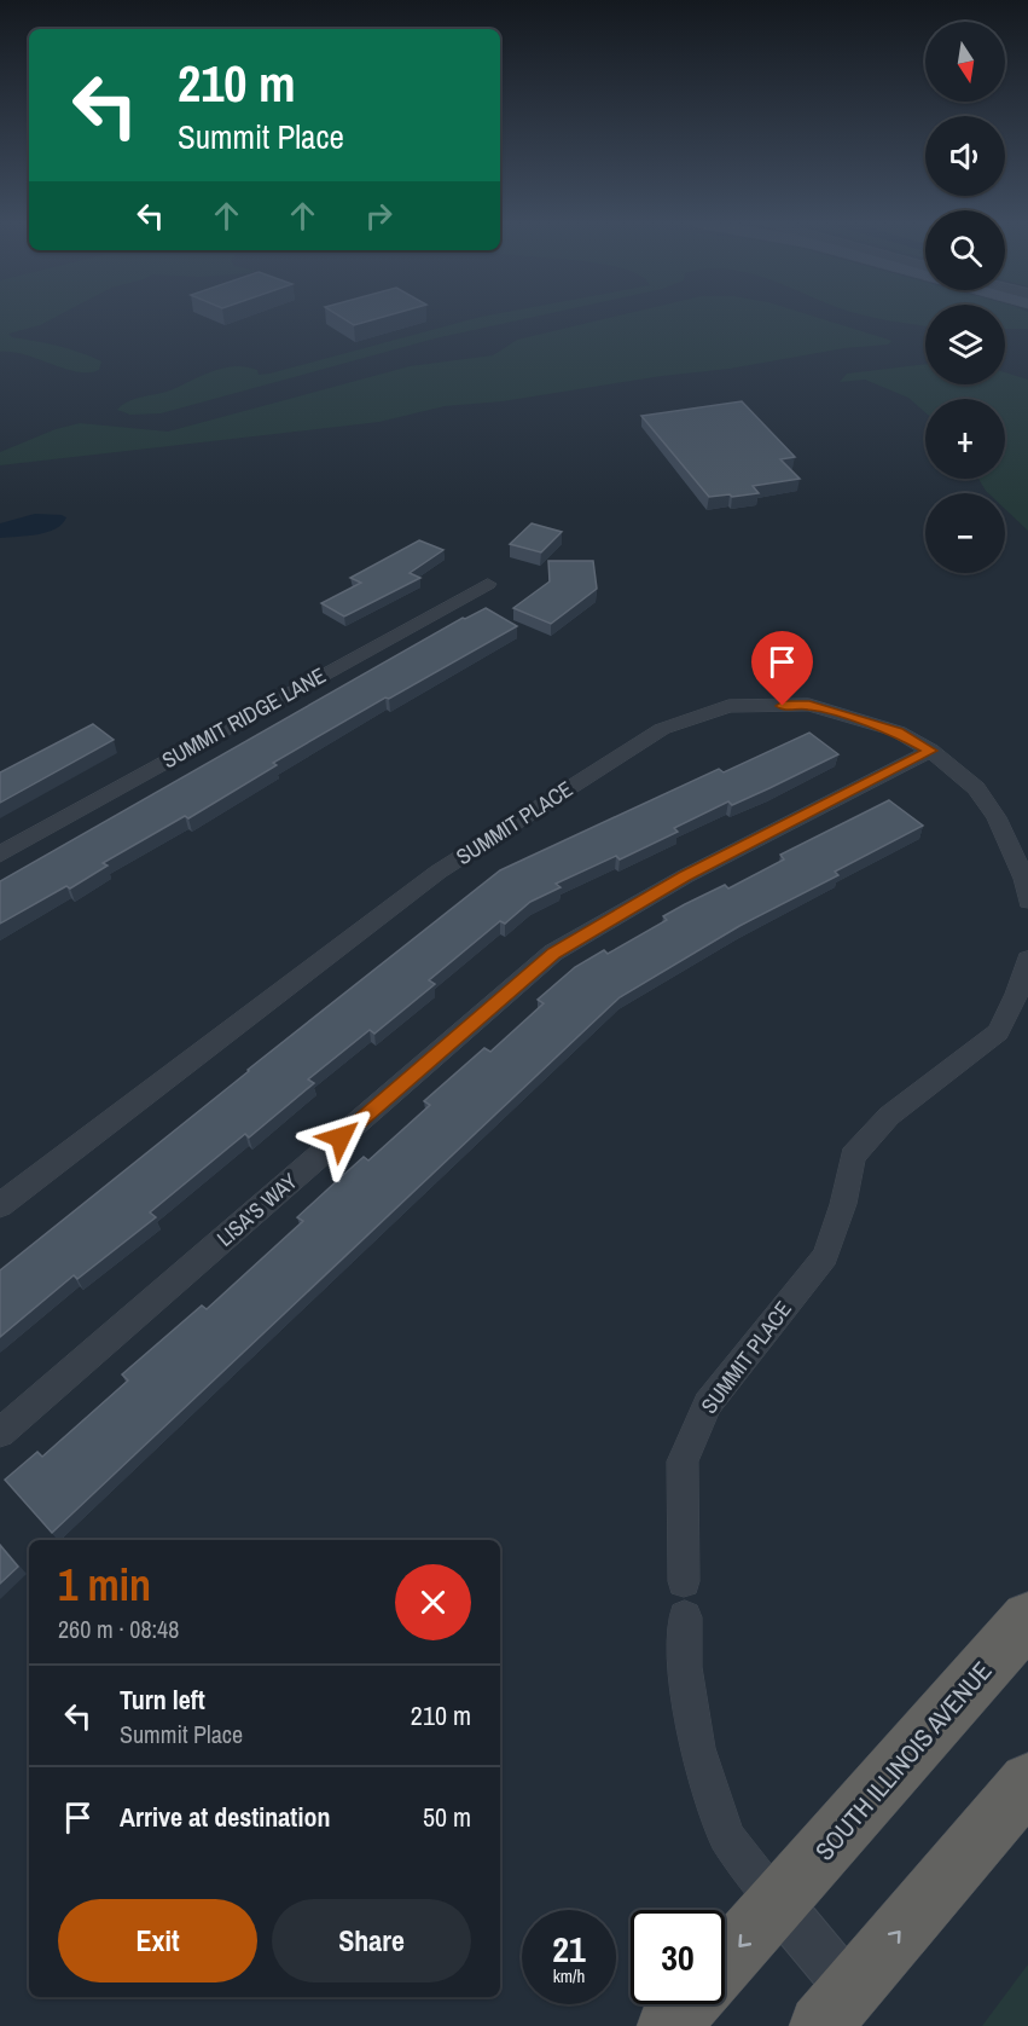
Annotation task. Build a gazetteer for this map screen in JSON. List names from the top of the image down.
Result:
{
  "streets": {
    "highway": ["SOUTH ILLINOIS AVENUE"],
    "street": ["SUMMIT RIDGE LANE", "SUMMIT PLACE", "LISA'S WAY"]
  },
  "crossings": [
    ["SUMMIT PLACE", "LISA'S WAY"]
  ],
  "north": "bottom",
  "page": {
    "map_buttons": ["+", "−"],
    "turn": ["210 m", "Summit Place"],
    "heading": ["1 min", "260 m · 08:48"],
    "list": [
      {
        "name": "Turn left",
        "note": "Summit Place",
        "value": "210 m"
      },
      {
        "name": "Arrive at destination",
        "value": "50 m"
      }
    ],
    "buttons": ["Exit", "Share"],
    "speed": "21 km/h",
    "limit": "30"
  }
}
